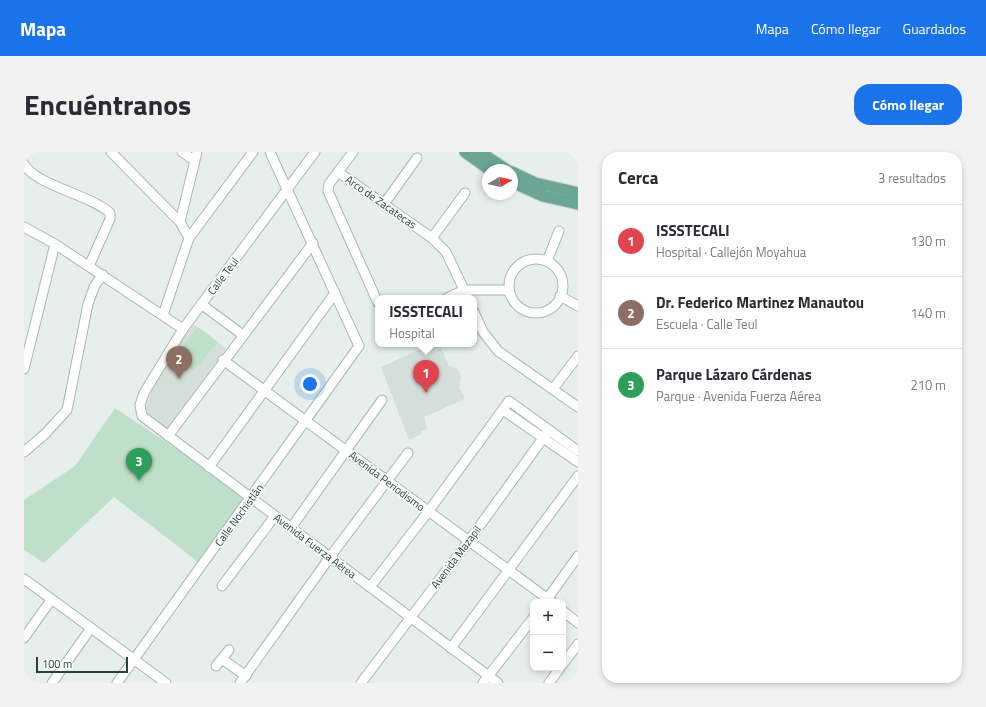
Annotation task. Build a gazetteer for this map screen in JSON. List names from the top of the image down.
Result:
{
  "streets": {
    "street": [
      "Arco de Zacatecas",
      "Calle Teul",
      "Avenida Periodismo",
      "Calle Nochistlán",
      "Avenida Fuerza Aérea",
      "Avenida Mazapil"
    ]
  },
  "crossings": [
    ["Calle Teul", "Avenida Fuerza Aérea"],
    ["Avenida Periodismo", "Calle Nochistlán"],
    ["Avenida Periodismo", "Avenida Mazapil"],
    ["Calle Nochistlán", "Avenida Fuerza Aérea"],
    ["Avenida Fuerza Aérea", "Avenida Mazapil"]
  ],
  "scale_bar": "100 m",
  "north": "right",
  "page": {
    "header": "Mapa",
    "nav": ["Mapa", "Cómo llegar", "Guardados"],
    "title": "Encuéntranos",
    "buttons": "Cómo llegar",
    "heading": ["Cerca", "3 resultados"],
    "list": [
      {
        "mark": "1",
        "name": "ISSSTECALI",
        "note": "Hospital · Callejón Moyahua",
        "value": "130 m"
      },
      {
        "mark": "2",
        "name": "Dr. Federico Martinez Manautou",
        "note": "Escuela · Calle Teul",
        "value": "140 m"
      },
      {
        "mark": "3",
        "name": "Parque Lázaro Cárdenas",
        "note": "Parque · Avenida Fuerza Aérea",
        "value": "210 m"
      }
    ],
    "popup": ["ISSSTECALI", "Hospital"],
    "pins": ["2", "1", "3"],
    "map_buttons": ["+", "−"],
    "scale": "100 m"
  }
}
